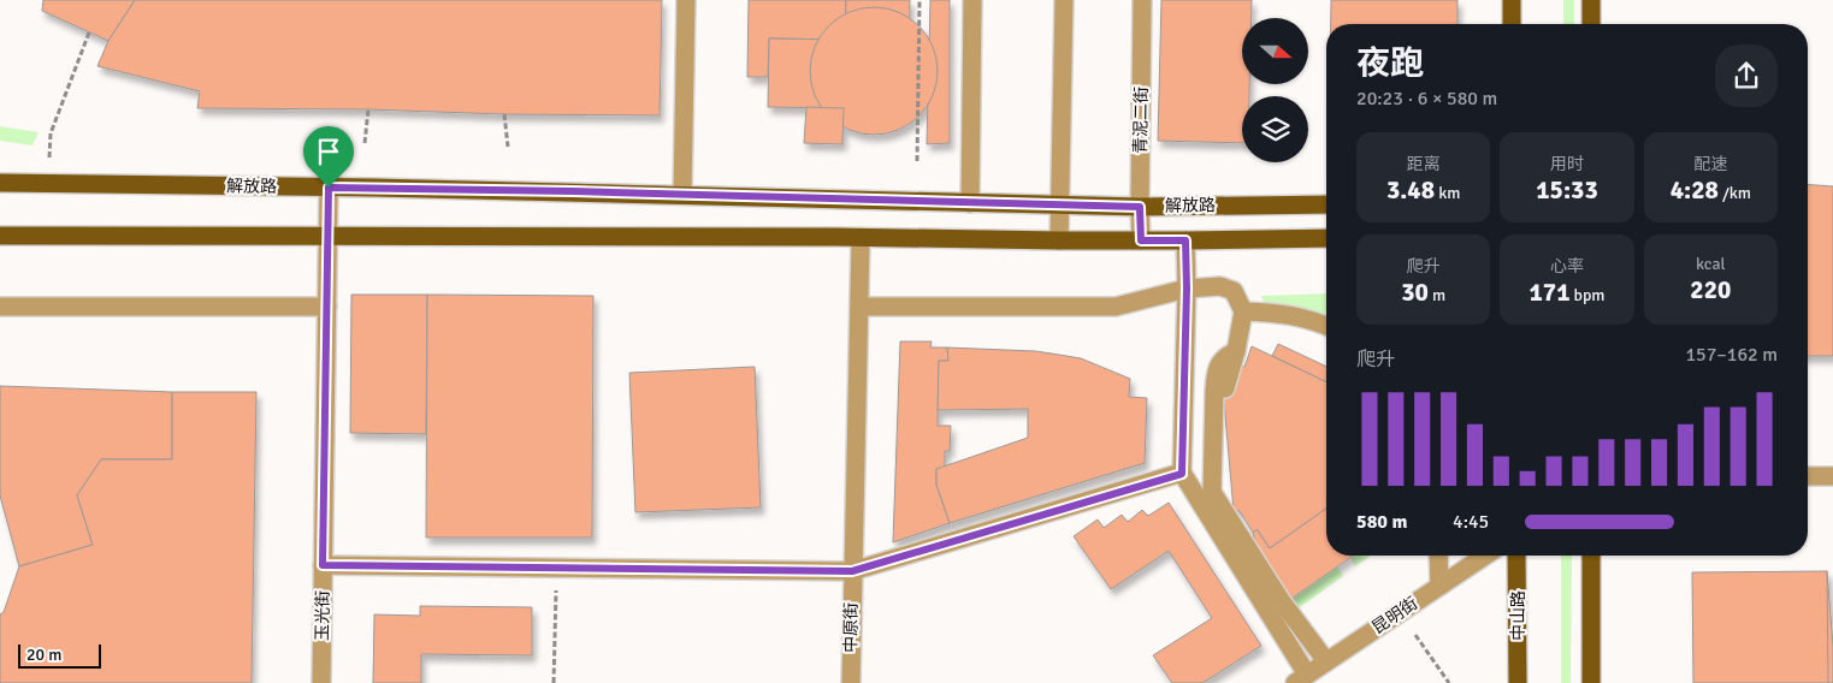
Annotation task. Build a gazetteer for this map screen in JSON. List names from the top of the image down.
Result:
{
  "streets": {
    "main road": ["解放路", "中山路"],
    "street": [
      "青泥二街",
      "玉光街",
      "昆明街",
      "中原街"
    ]
  },
  "crossings": [
    ["青泥二街", "解放路"],
    ["解放路", "玉光街"],
    ["解放路", "中原街"]
  ],
  "scale_bar": "20 m",
  "north": "right",
  "page": {
    "heading": ["夜跑", "20:23 · 6 × 580 m"],
    "stats": [
      ["距离", "3.48 km"],
      ["用时", "15:33"],
      ["配速", "4:28 /km"],
      ["爬升", "30 m"],
      ["心率", "171 bpm"],
      ["kcal", "220"]
    ],
    "chart": ["爬升", "157–162 m"],
    "list": [
      {
        "name": "580 m",
        "note": "4:45"
      }
    ],
    "scale": "20 m"
  }
}
